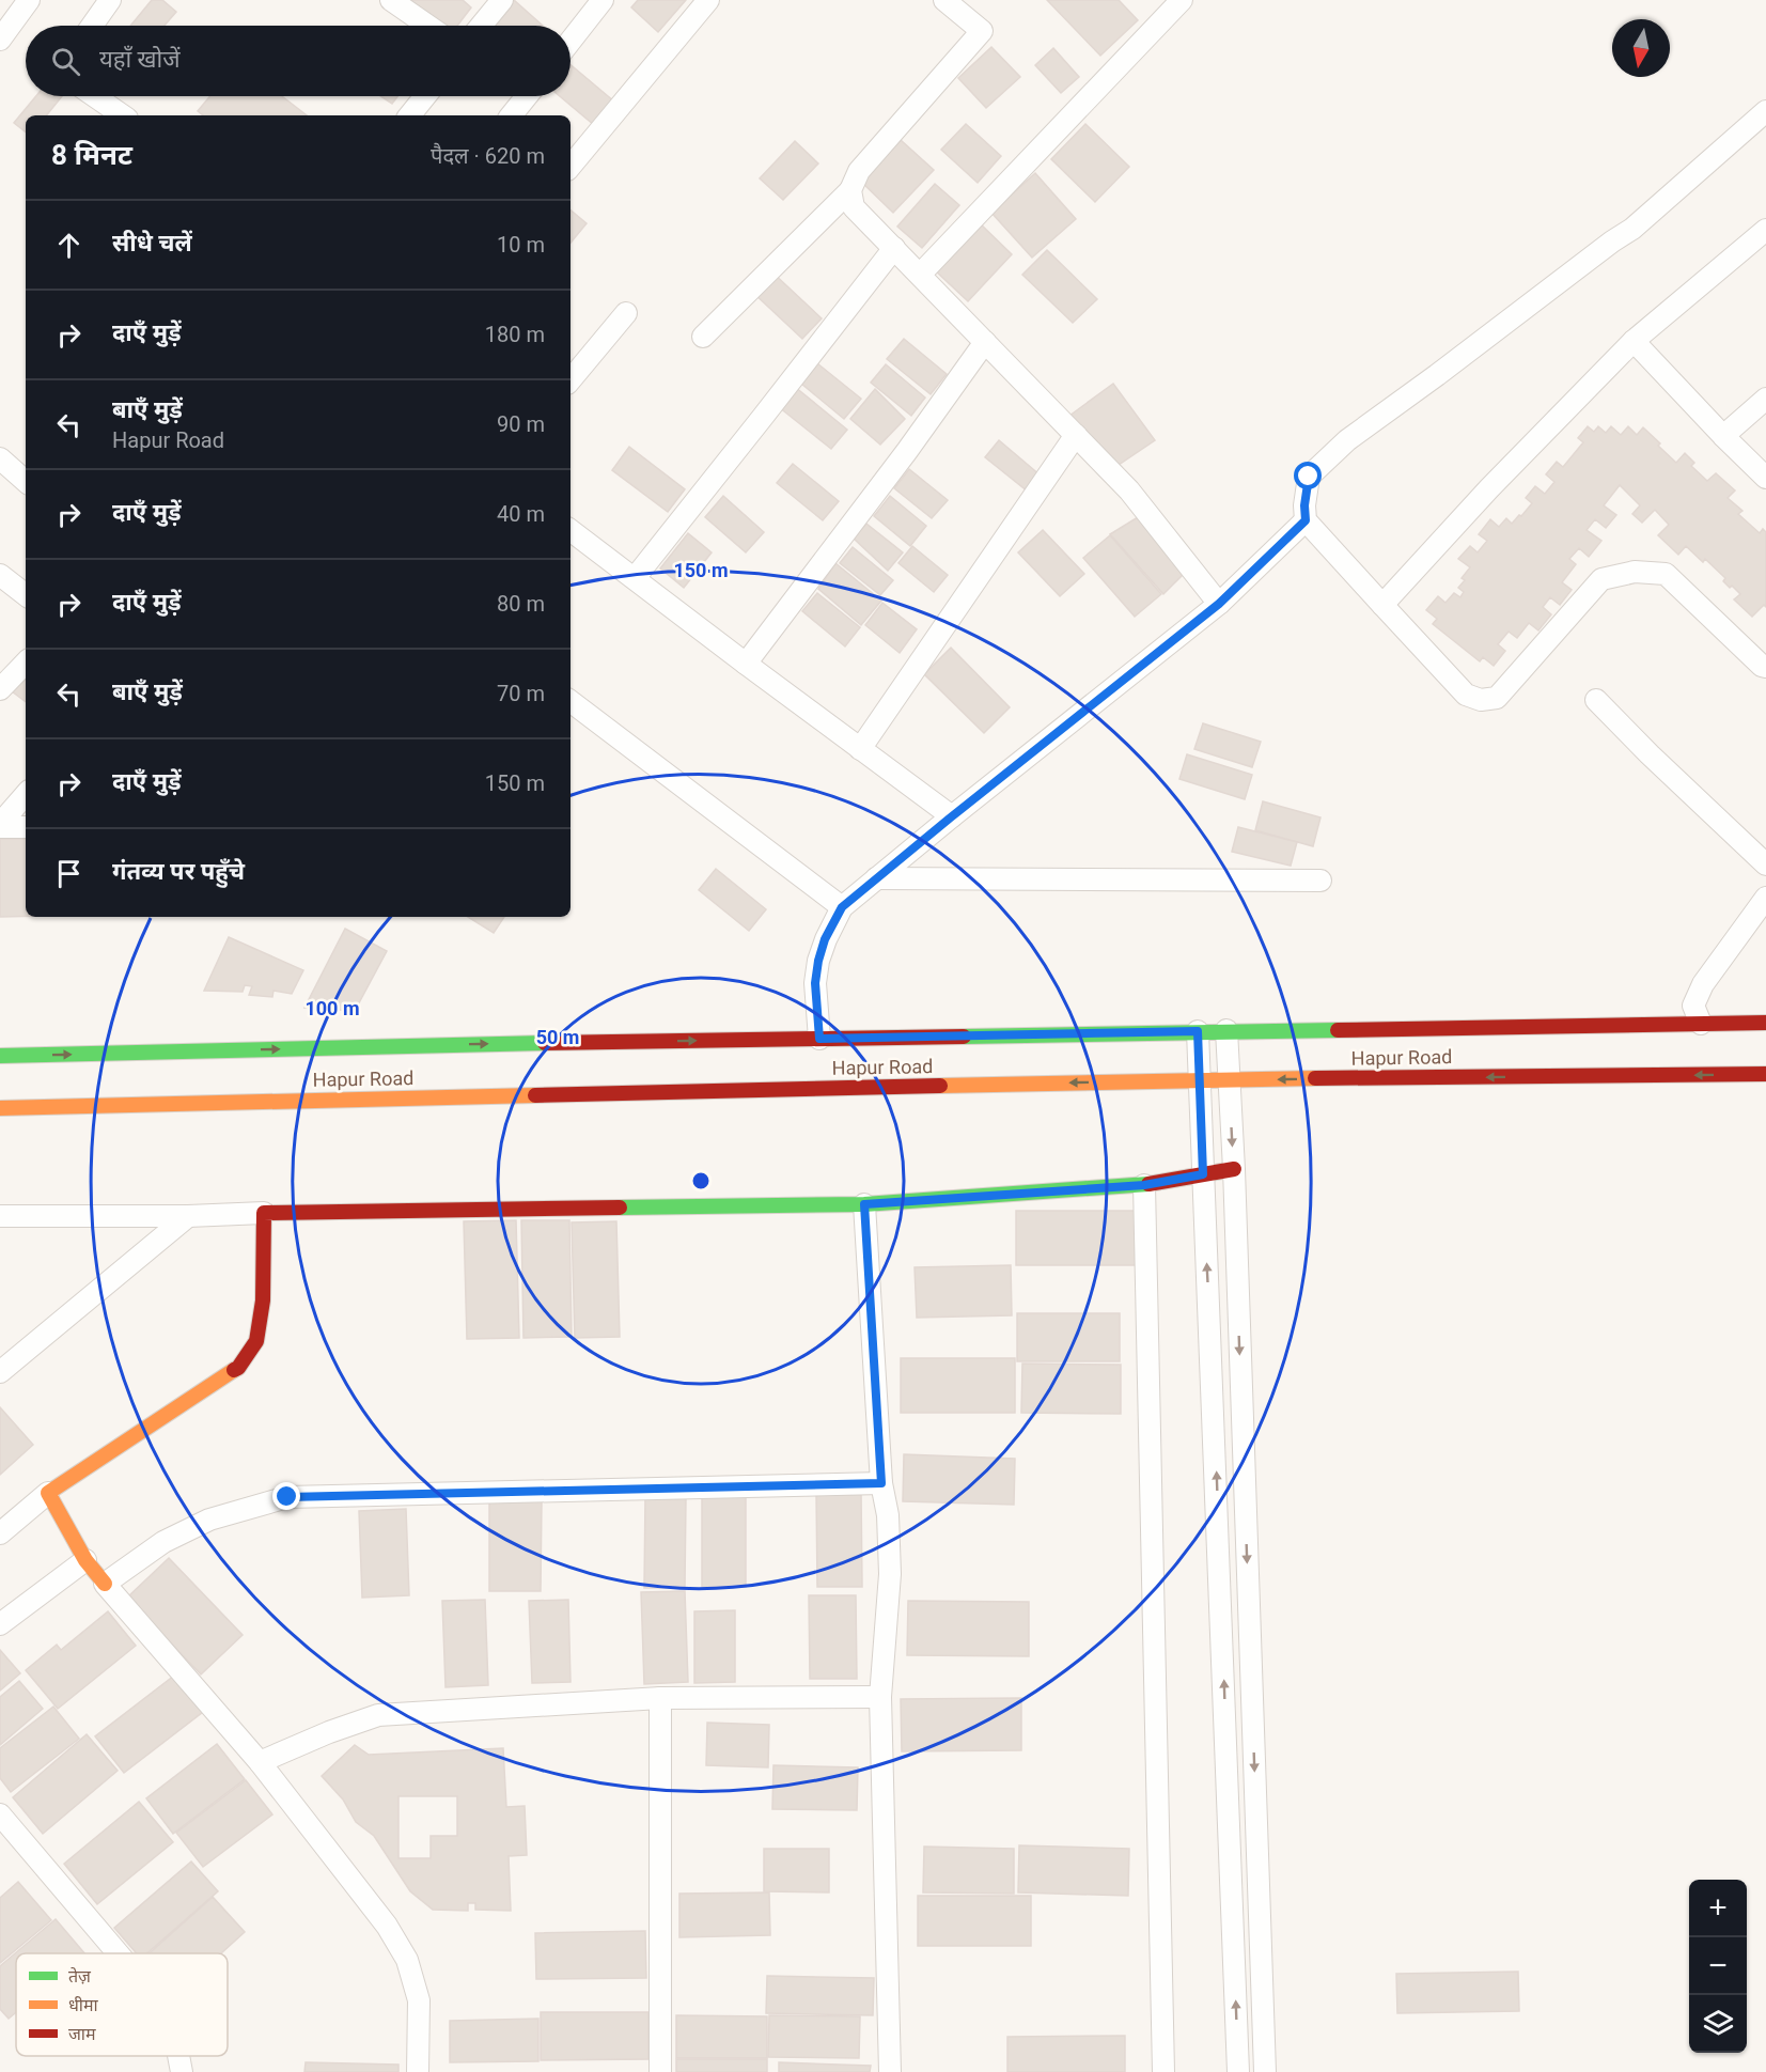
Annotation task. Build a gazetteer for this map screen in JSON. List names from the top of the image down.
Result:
{
  "streets": {
    "main road": ["Hapur Road"]
  },
  "legend": ["तेज़", "धीमा", "जाम"],
  "north": "bottom",
  "page": {
    "search": "यहाँ खोजें",
    "heading": ["8 मिनट", "पैदल · 620 m"],
    "list": [
      ["सीधे चलें", "10 m"],
      ["दाएँ मुड़ें", "180 m"],
      ["बाएँ मुड़ें", "Hapur Road", "90 m"],
      ["दाएँ मुड़ें", "40 m"],
      ["दाएँ मुड़ें", "80 m"],
      ["बाएँ मुड़ें", "70 m"],
      ["दाएँ मुड़ें", "150 m"],
      "गंतव्य पर पहुँचे"
    ],
    "map_buttons": ["+", "−"]
  },
  "rings": ["150 m", "100 m", "50 m"]
}
